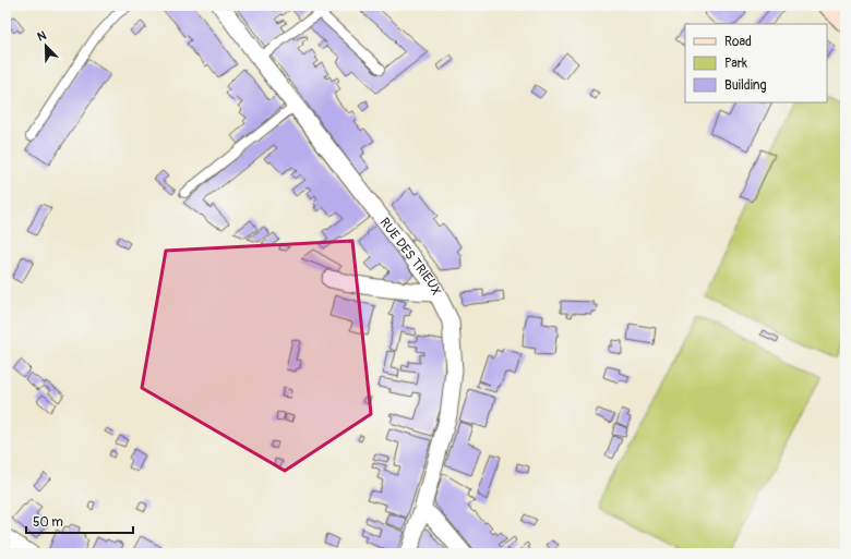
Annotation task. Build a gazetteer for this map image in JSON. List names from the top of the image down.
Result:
{
  "streets": {
    "street": ["RUE DES TRIEUX"]
  },
  "legend": ["Road", "Park", "Building"],
  "scale_bar": "50 m",
  "north": "top left"
}
